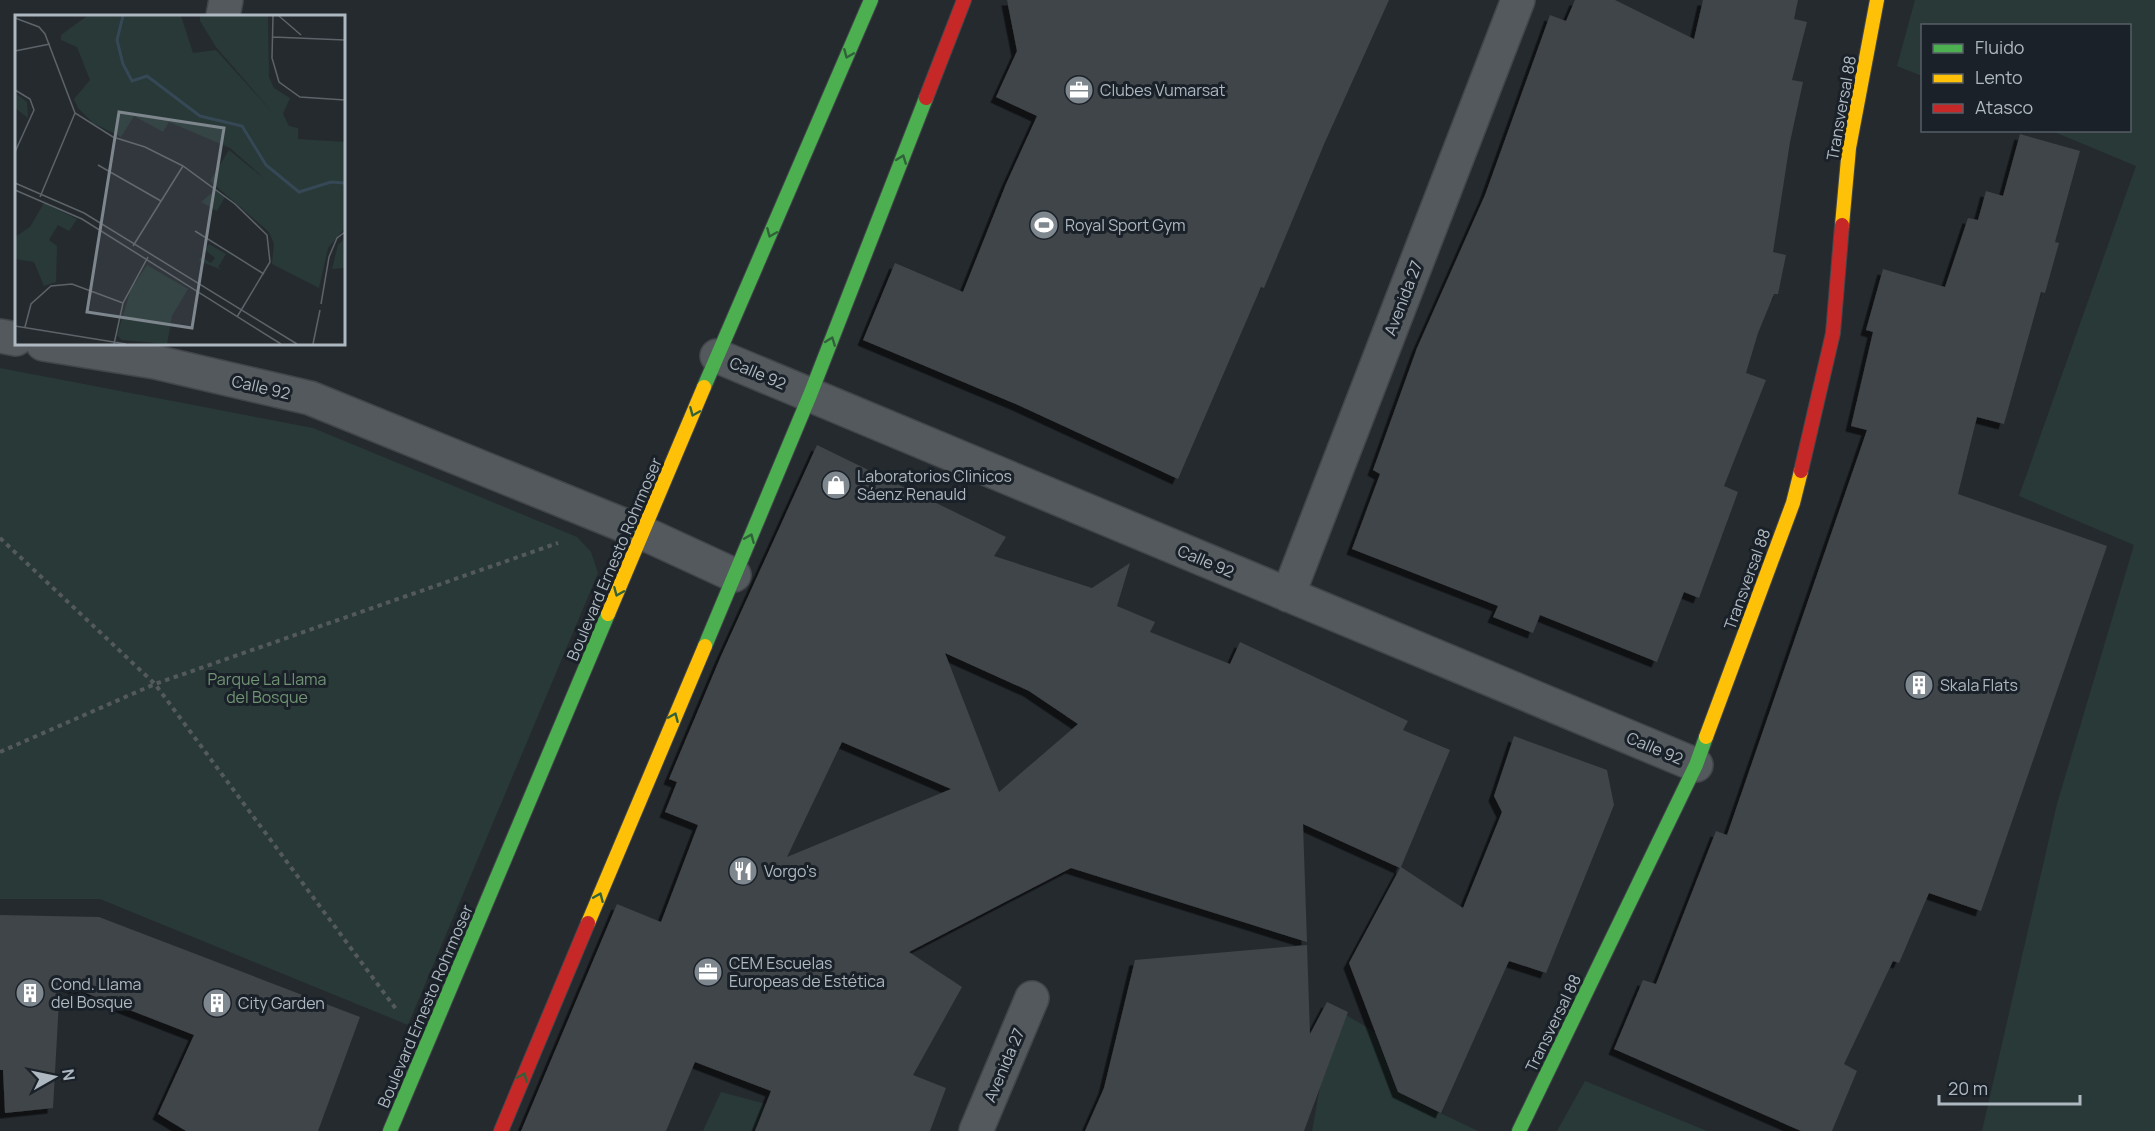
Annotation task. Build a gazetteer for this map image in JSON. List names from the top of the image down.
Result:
{
  "streets": {
    "main road": ["Transversal 88", "Boulevard Ernesto Rohrmoser"],
    "street": ["Avenida 27", "Calle 92"]
  },
  "crossings": [
    ["Transversal 88", "Calle 92"],
    ["Avenida 27", "Calle 92"],
    ["Calle 92", "Boulevard Ernesto Rohrmoser"]
  ],
  "parks": ["Parque La Llama del Bosque"],
  "places": {
    "office": ["Clubes Vumarsat", "CEM Escuelas Europeas de Estética"],
    "sports": ["Royal Sport Gym"],
    "shop": ["Laboratorios Clinicos Sáenz Renauld"],
    "building": ["Skala Flats", "Cond. Llama del Bosque", "City Garden"],
    "restaurant": ["Vorgo's"]
  },
  "legend": ["Fluido", "Lento", "Atasco"],
  "scale_bar": "20 m",
  "north": "right"
}
